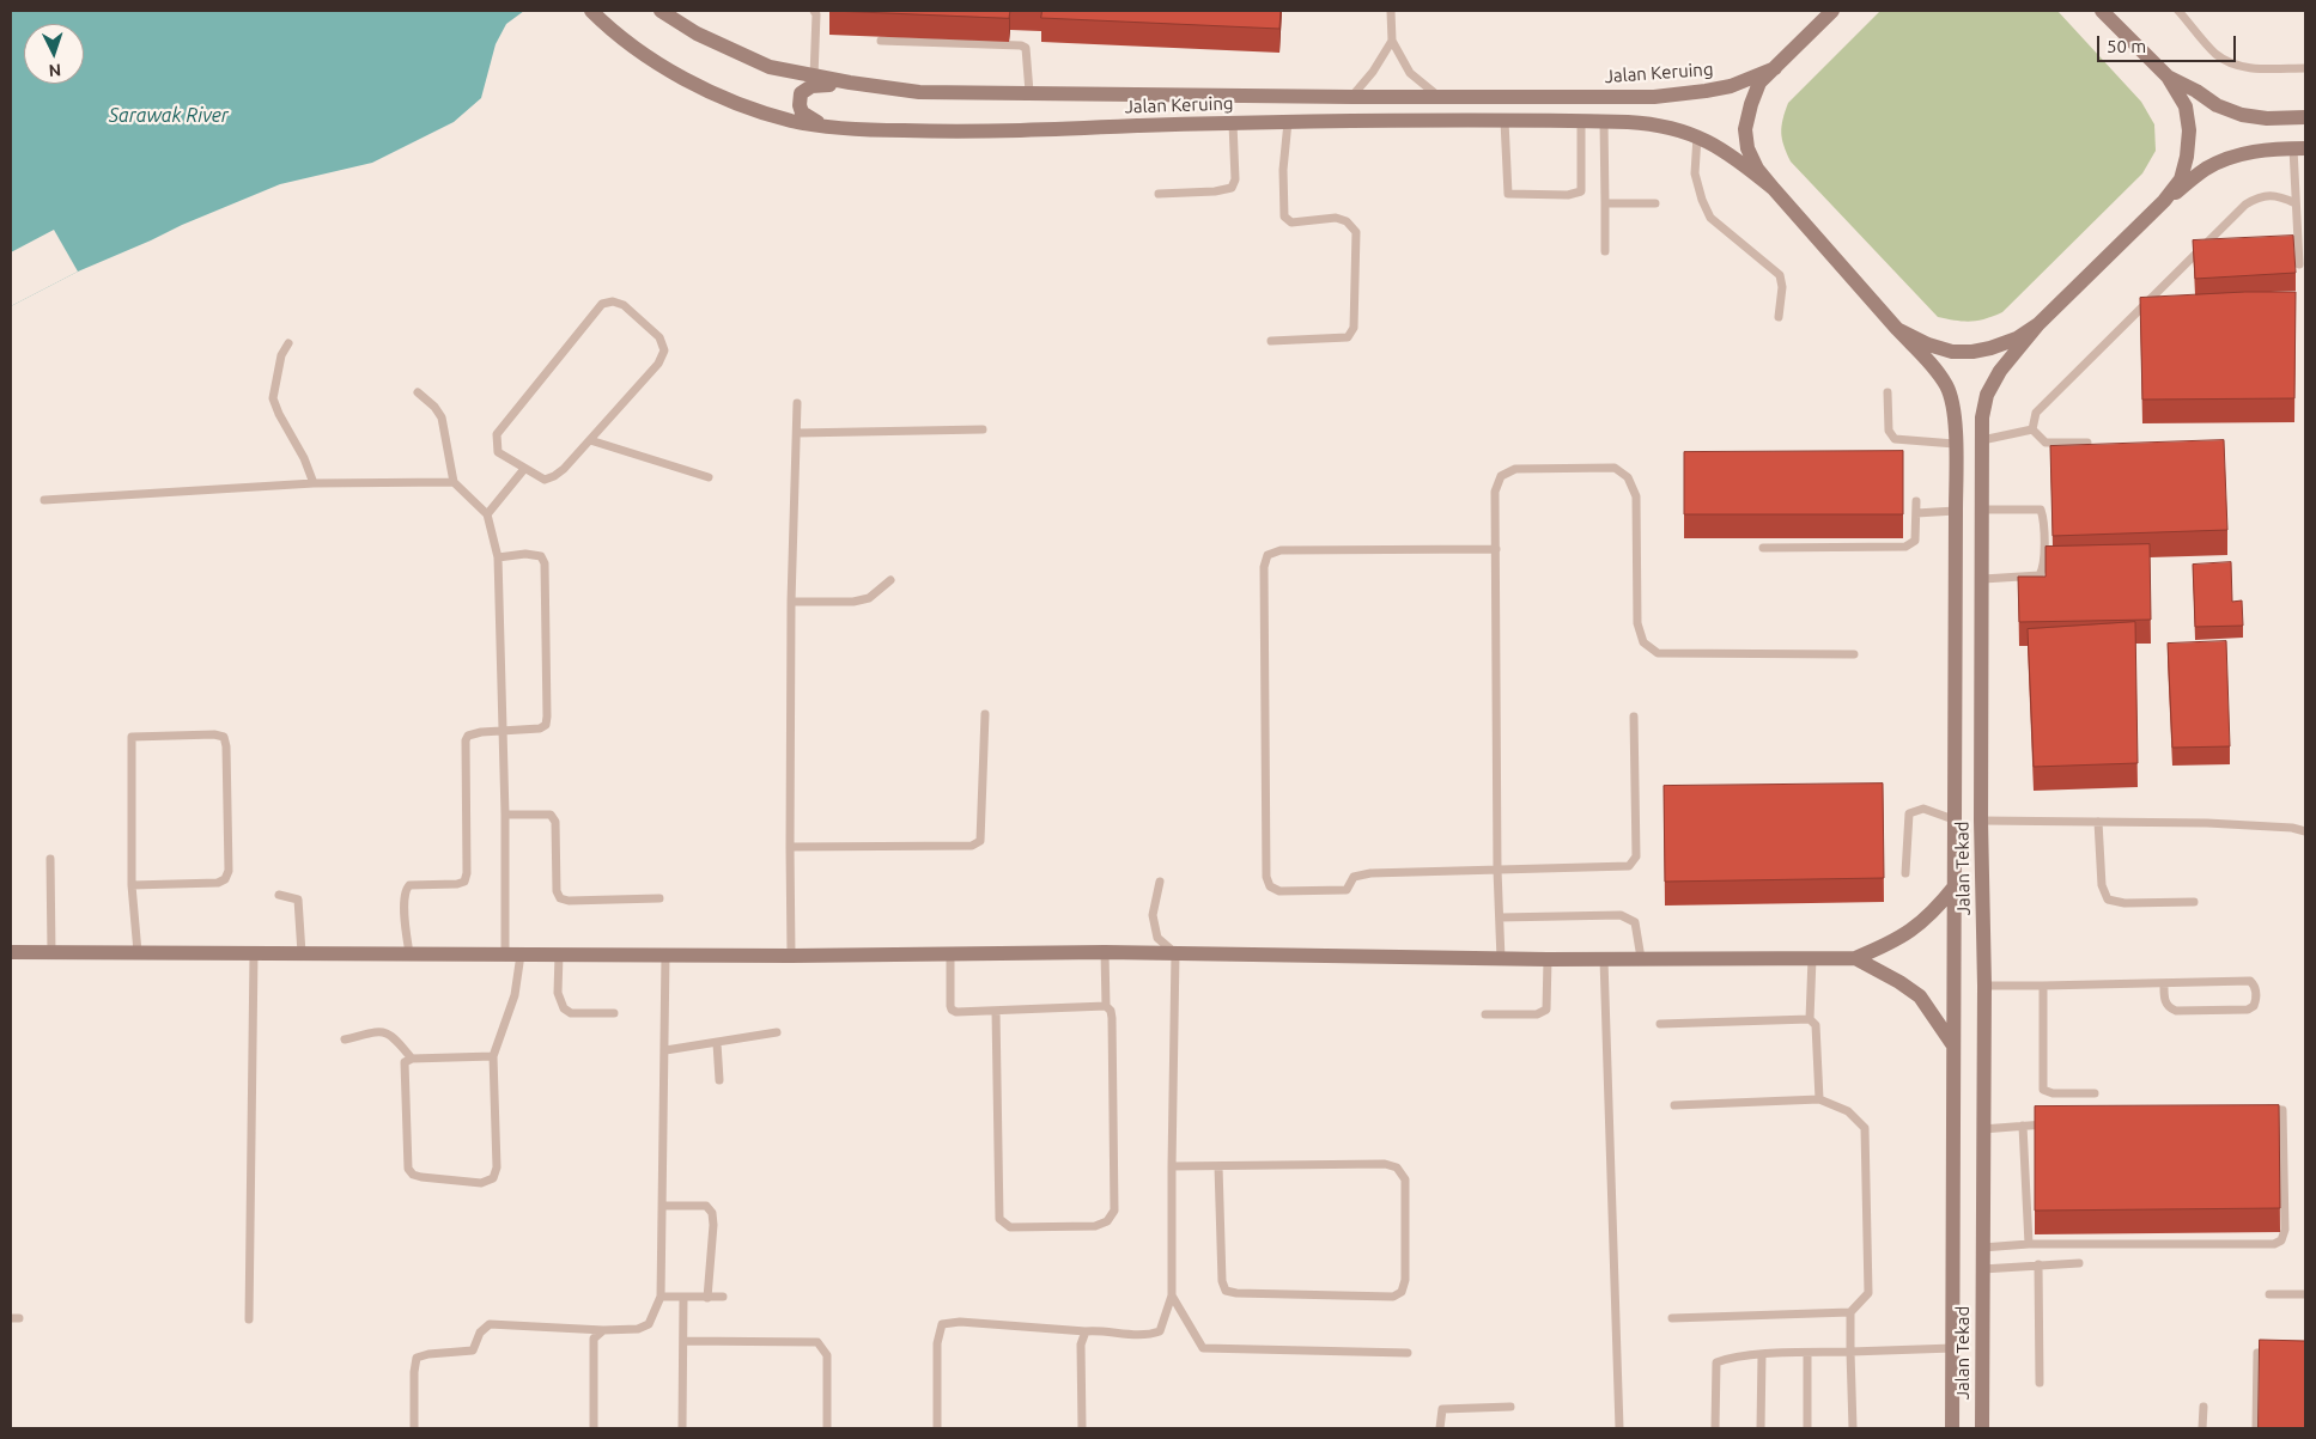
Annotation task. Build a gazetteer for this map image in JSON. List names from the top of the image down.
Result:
{
  "streets": {
    "street": ["Jalan Keruing", "Jalan Tekad"]
  },
  "crossings": [
    ["Jalan Keruing", "Jalan Tekad"]
  ],
  "water": ["Sarawak River"],
  "scale_bar": "50 m",
  "north": "bottom"
}
